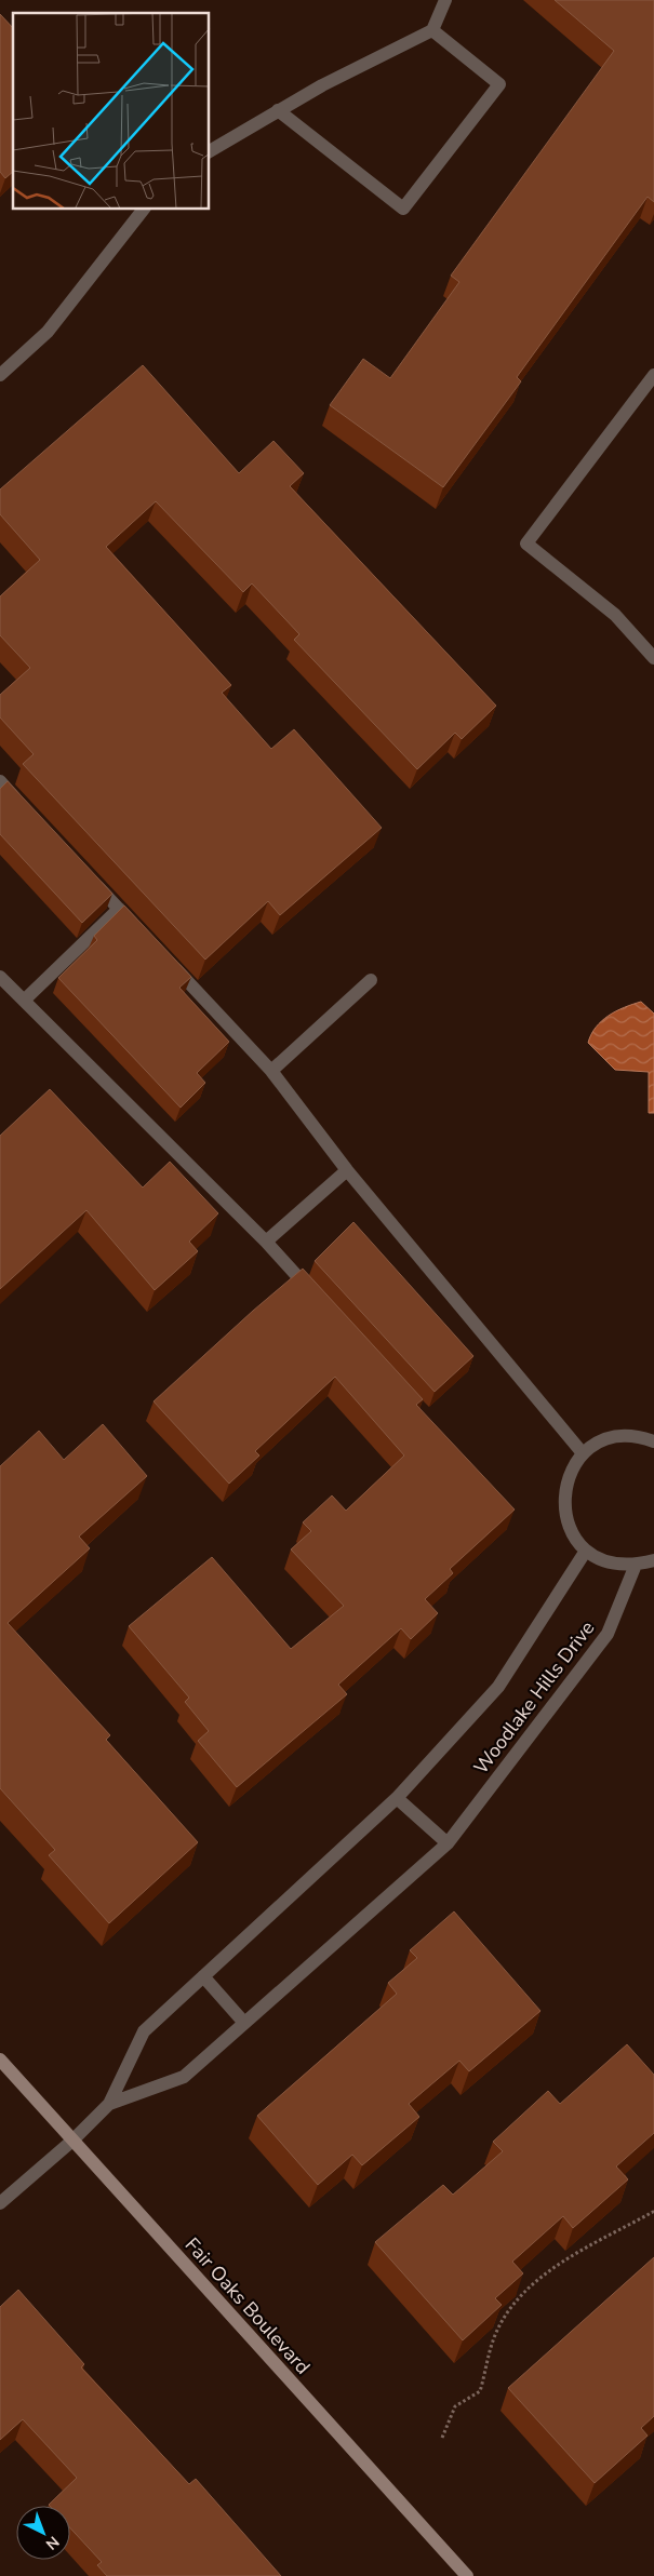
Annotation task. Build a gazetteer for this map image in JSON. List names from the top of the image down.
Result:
{
  "streets": {
    "main road": ["Fair Oaks Boulevard"],
    "street": ["Woodlake Hills Drive"]
  },
  "crossings": [
    ["Woodlake Hills Drive", "Fair Oaks Boulevard"]
  ],
  "north": "bottom right"
}
